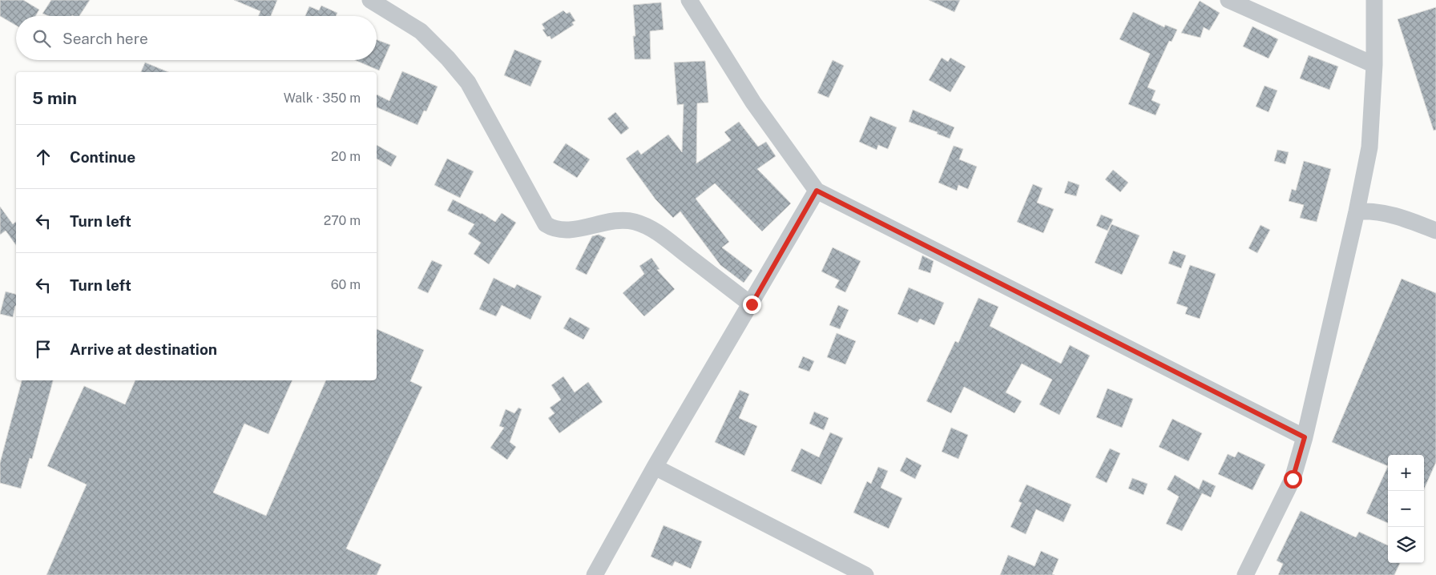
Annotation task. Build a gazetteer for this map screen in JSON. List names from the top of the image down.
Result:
{
  "page": {
    "search": "Search here",
    "heading": ["5 min", "Walk · 350 m"],
    "list": [
      ["Continue", "20 m"],
      ["Turn left", "270 m"],
      ["Turn left", "60 m"],
      "Arrive at destination"
    ],
    "map_buttons": ["+", "−"]
  }
}
